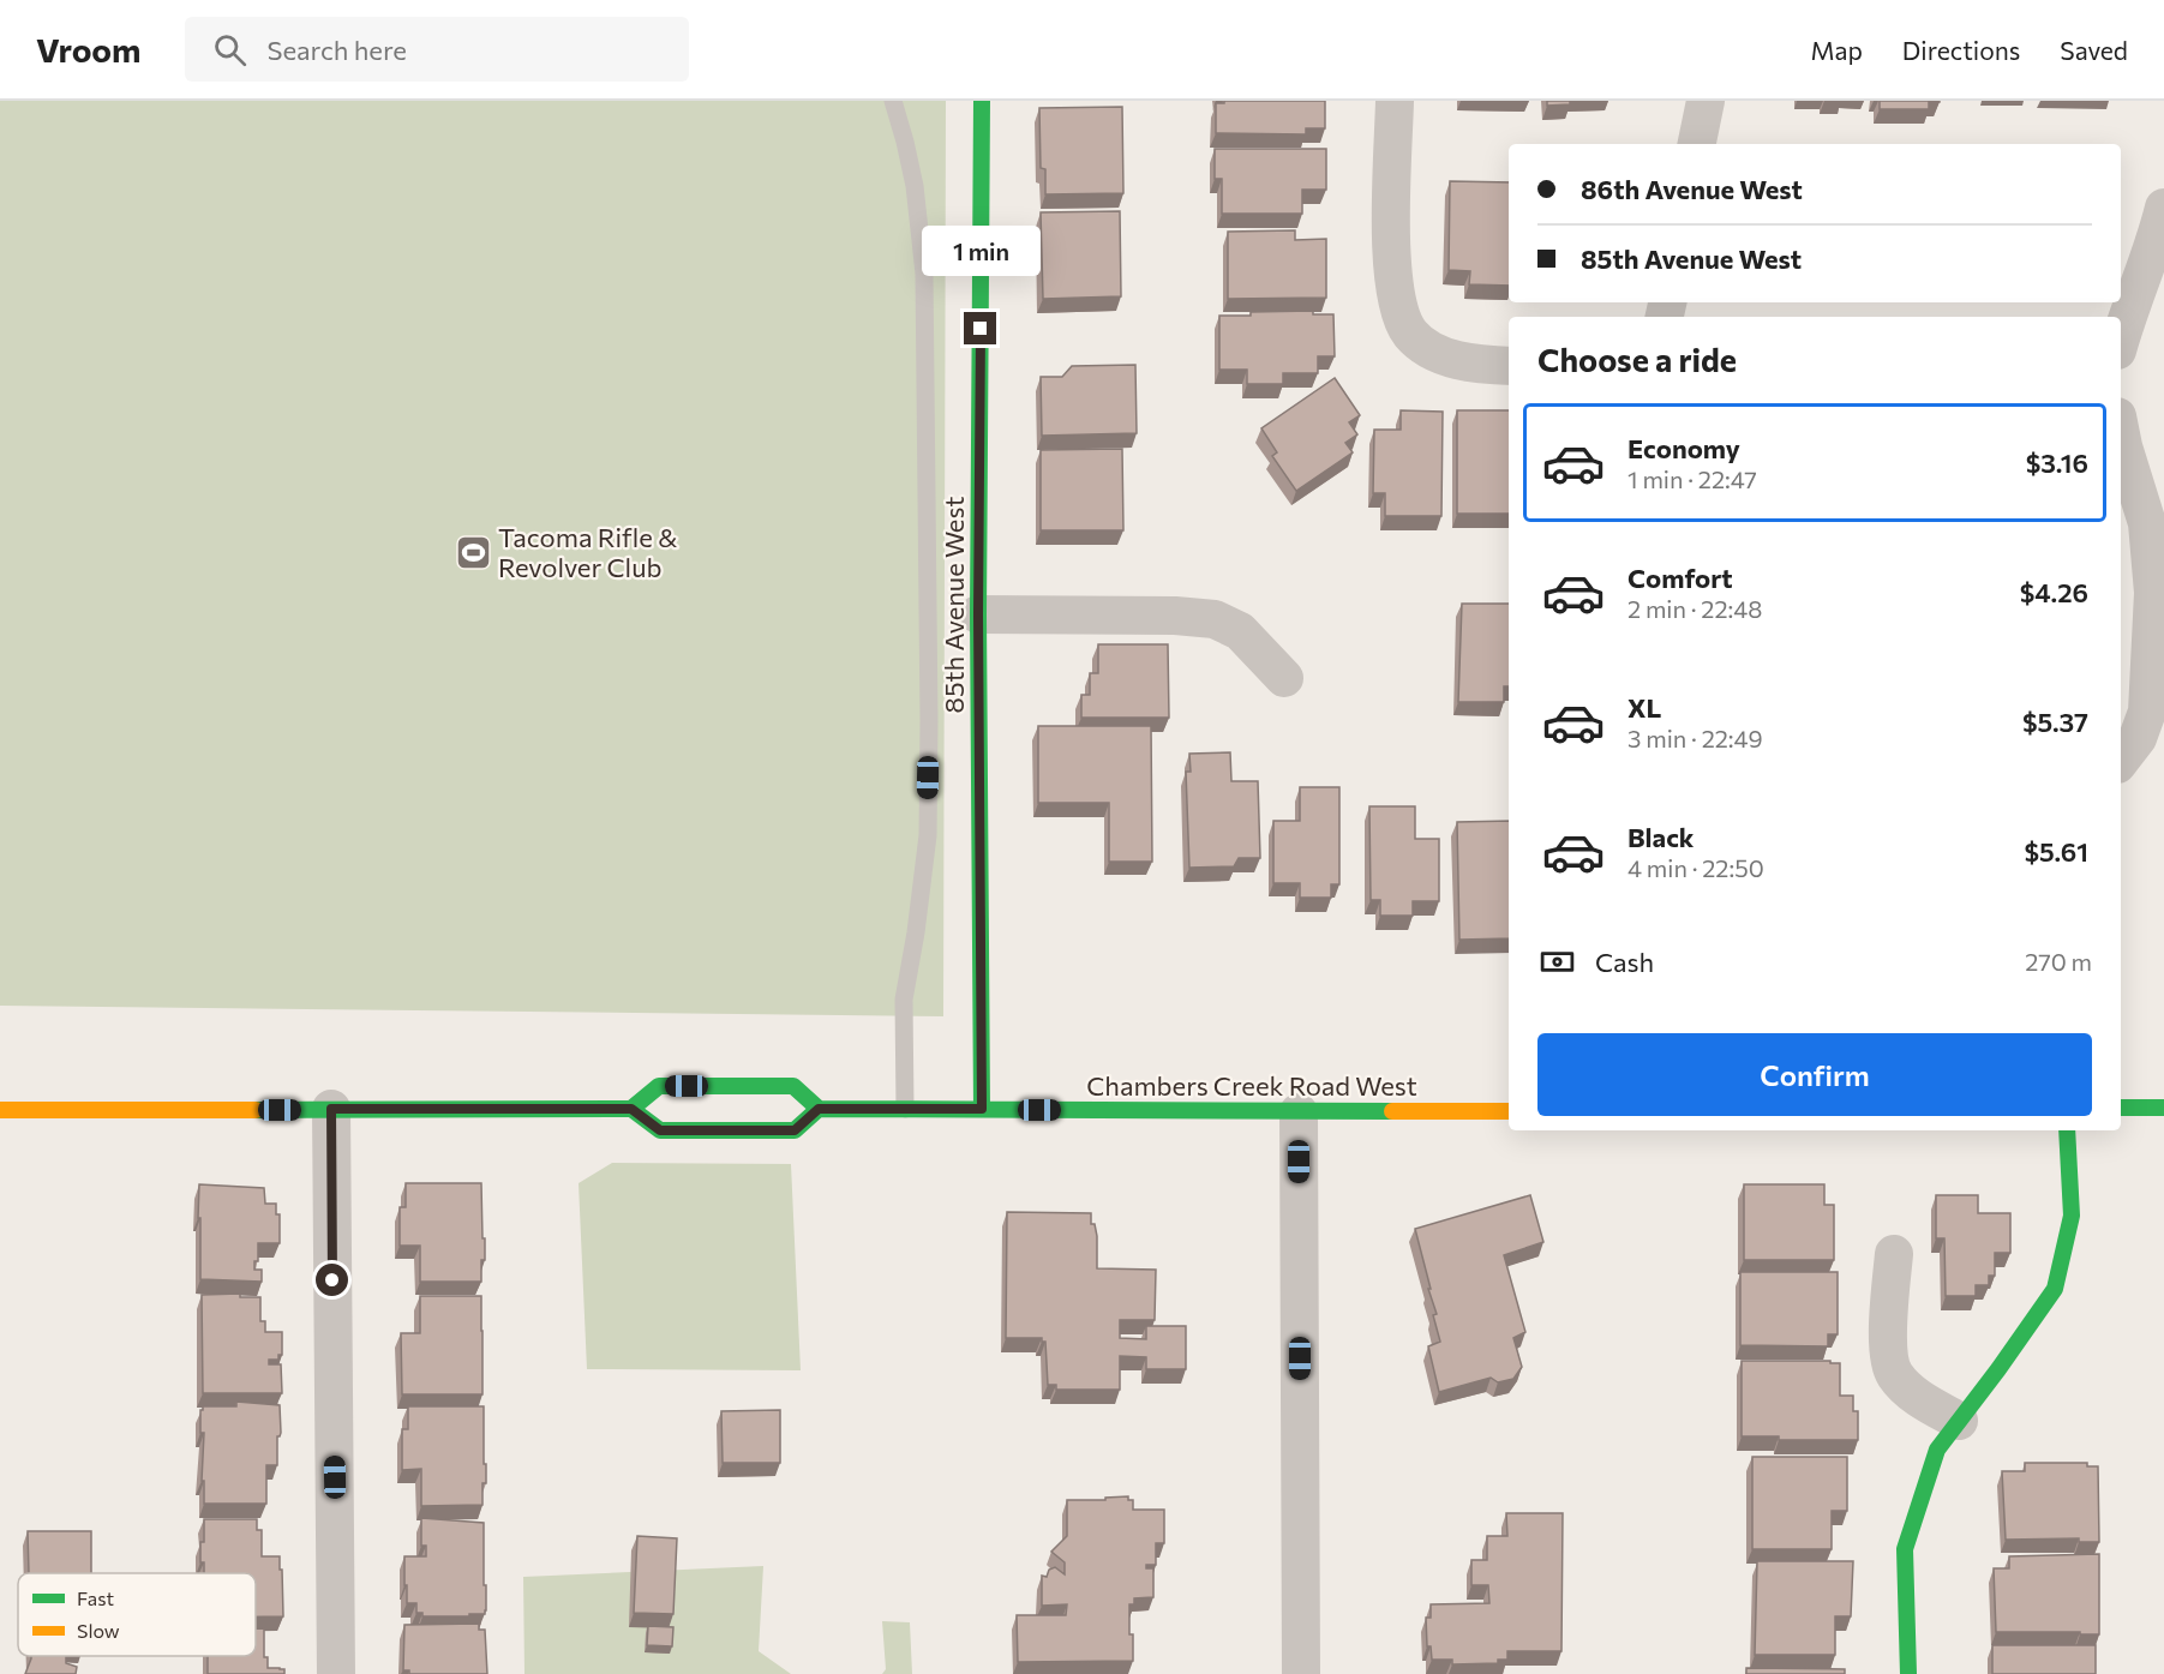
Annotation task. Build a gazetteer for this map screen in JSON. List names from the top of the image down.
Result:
{
  "streets": {
    "street": ["85th Avenue West", "Chambers Creek Road West"]
  },
  "crossings": [
    ["85th Avenue West", "Chambers Creek Road West"]
  ],
  "places": {
    "sports": ["Tacoma Rifle & Revolver Club"]
  },
  "legend": ["Fast", "Slow"],
  "page": {
    "header": "Vroom",
    "search": "Search here",
    "nav": ["Map", "Directions", "Saved"],
    "banner": ["86th Avenue West", "85th Avenue West"],
    "bubble": "1 min",
    "heading": "Choose a ride",
    "list": [
      {
        "name": "Economy",
        "note": "1 min · 22:47",
        "value": "$3.16"
      },
      {
        "name": "Comfort",
        "note": "2 min · 22:48",
        "value": "$4.26"
      },
      {
        "name": "XL",
        "note": "3 min · 22:49",
        "value": "$5.37"
      },
      {
        "name": "Black",
        "note": "4 min · 22:50",
        "value": "$5.61"
      }
    ],
    "pay": ["Cash", "270 m"],
    "buttons": "Confirm"
  }
}
